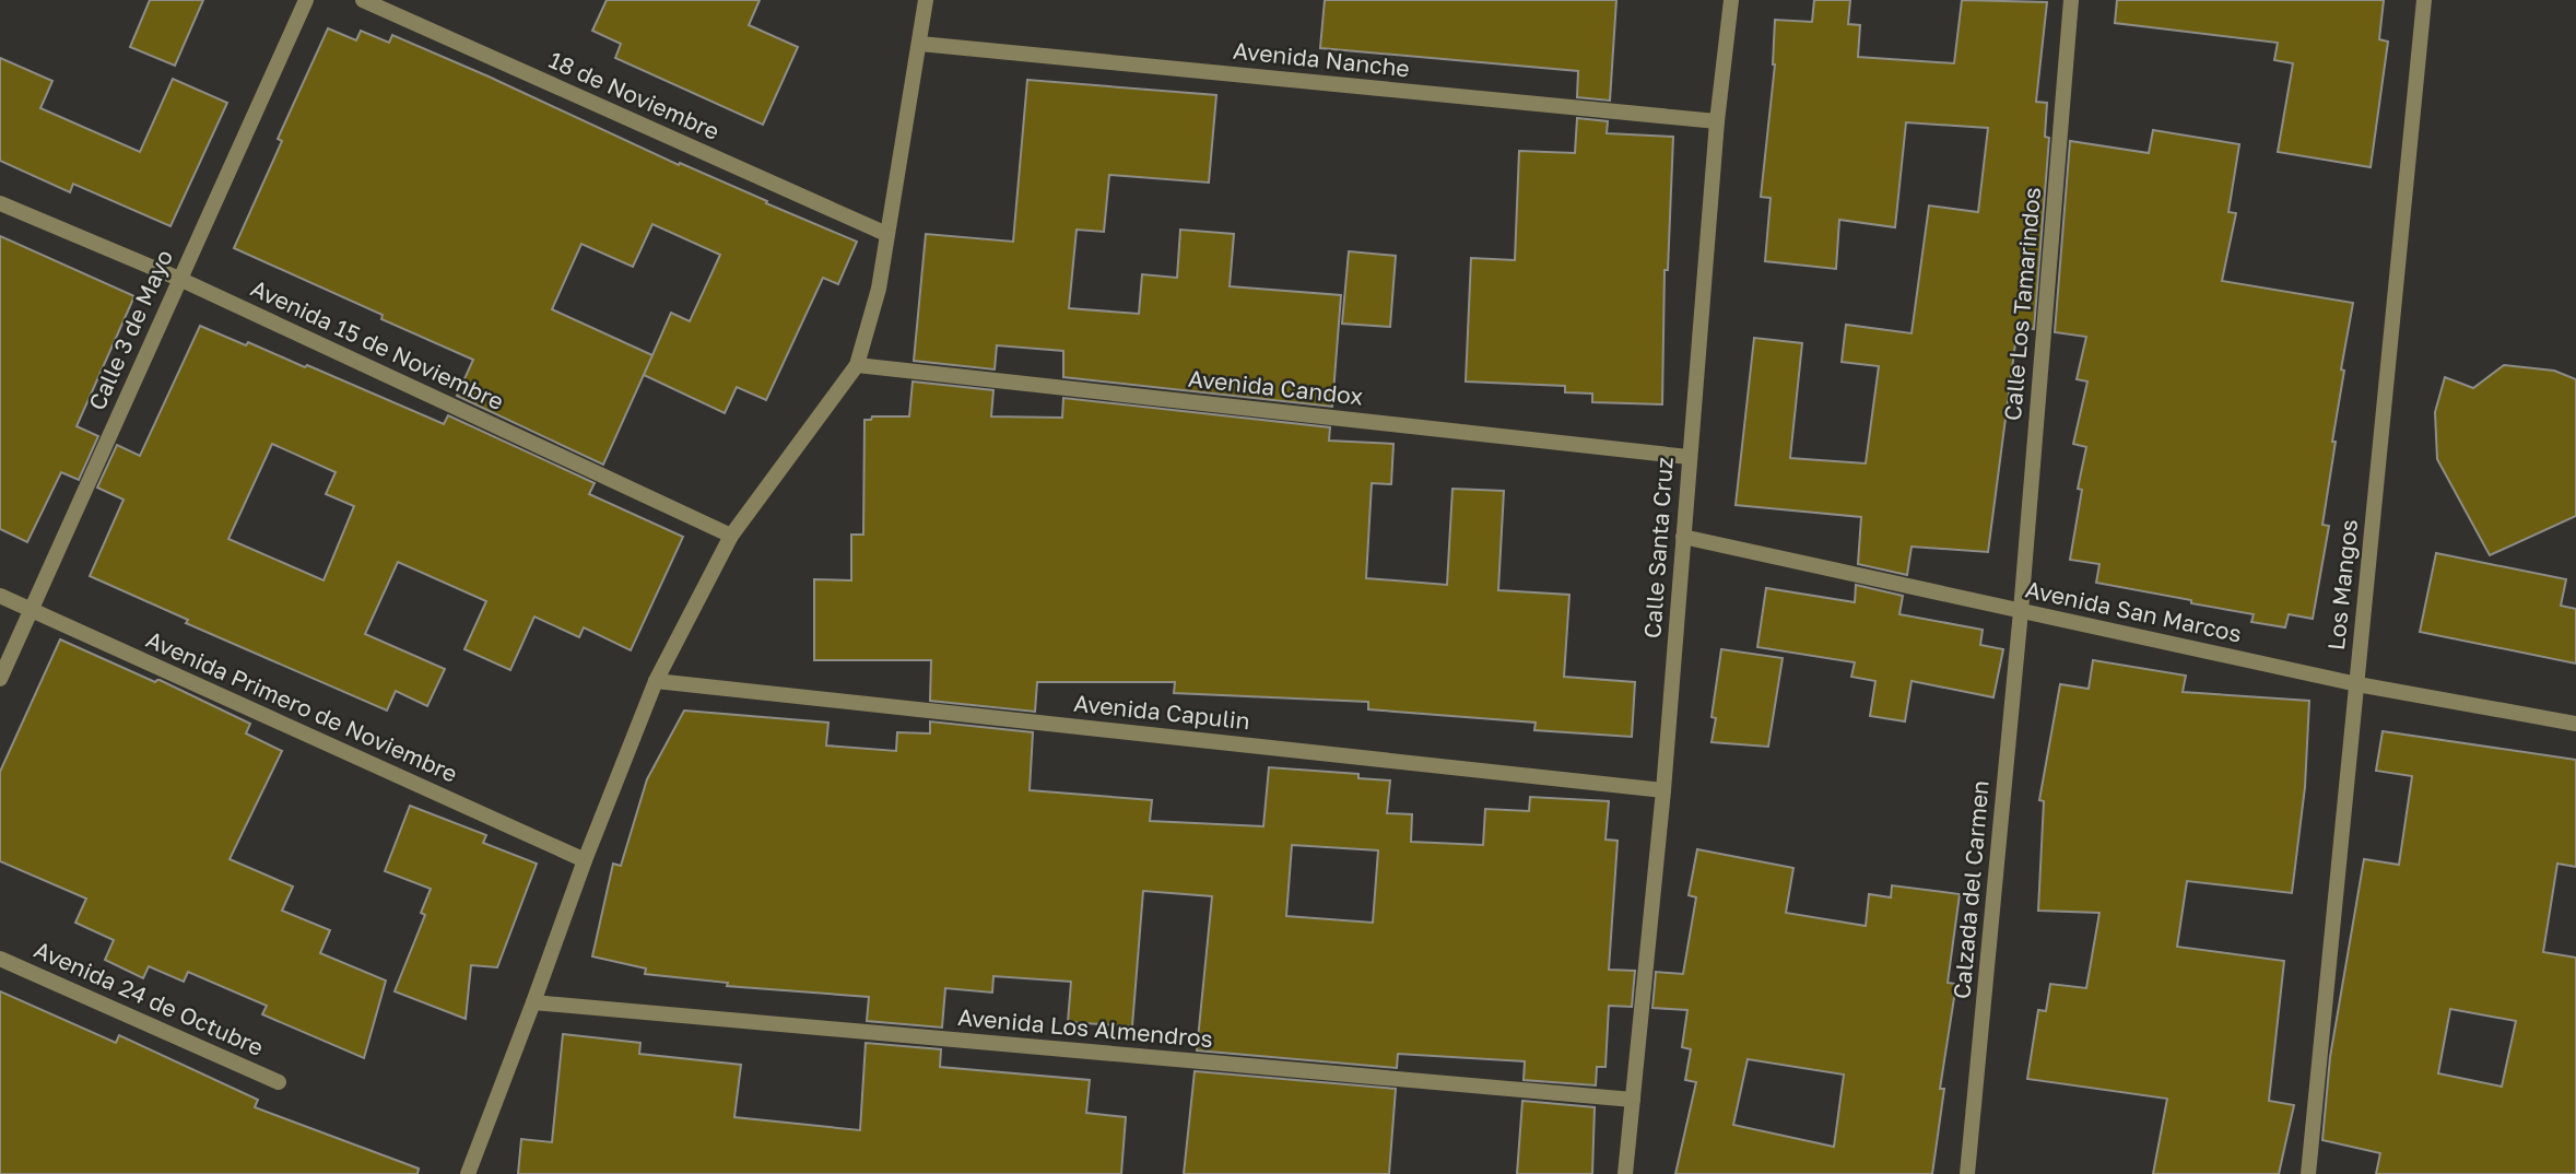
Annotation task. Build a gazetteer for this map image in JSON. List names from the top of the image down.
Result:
{
  "streets": {
    "street": [
      "Avenida Nanche",
      "18 de Noviembre",
      "Calle Los Tamarindos",
      "Calle 3 de Mayo",
      "Avenida 15 de Noviembre",
      "Avenida Candox",
      "Calle Santa Cruz",
      "Los Mangos",
      "Avenida San Marcos",
      "Avenida Primero de Noviembre",
      "Avenida Capulin",
      "Calzada del Carmen",
      "Avenida 24 de Octubre",
      "Avenida Los Almendros"
    ]
  },
  "crossings": [
    ["Avenida Nanche", "Calle Santa Cruz"],
    ["Calle Los Tamarindos", "Avenida San Marcos"],
    ["Calle Los Tamarindos", "Calzada del Carmen"],
    ["Calle 3 de Mayo", "Avenida 15 de Noviembre"],
    ["Calle 3 de Mayo", "Avenida Primero de Noviembre"],
    ["Avenida Candox", "Calle Santa Cruz"],
    ["Calle Santa Cruz", "Avenida San Marcos"],
    ["Calle Santa Cruz", "Avenida Capulin"],
    ["Calle Santa Cruz", "Avenida Los Almendros"],
    ["Los Mangos", "Avenida San Marcos"],
    ["Avenida San Marcos", "Calzada del Carmen"]
  ]
}
